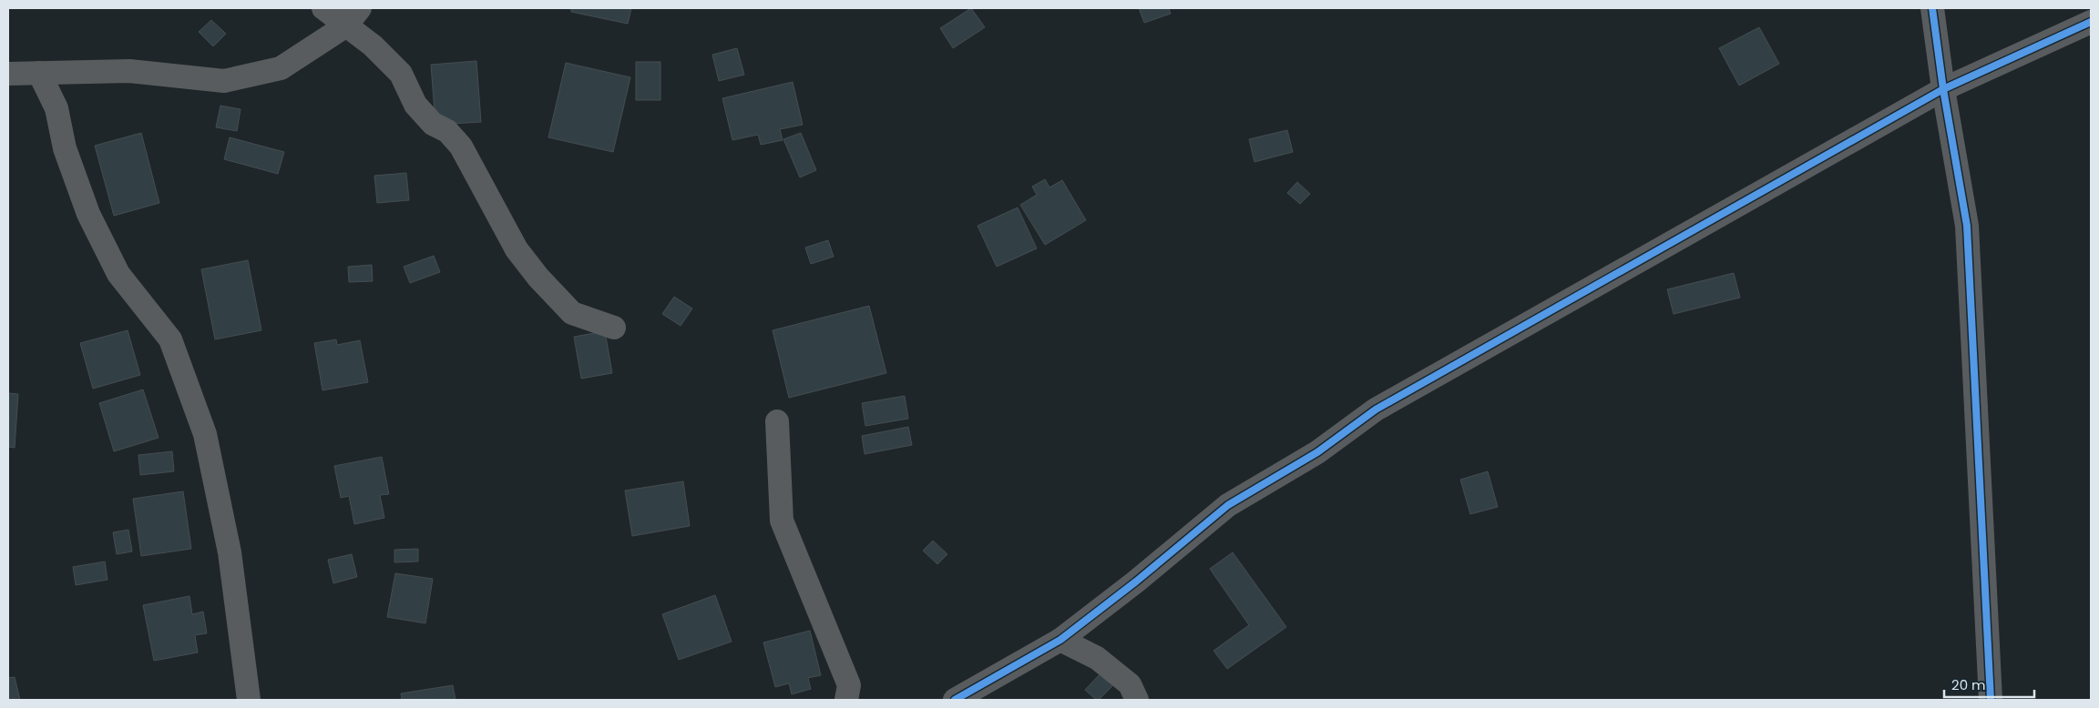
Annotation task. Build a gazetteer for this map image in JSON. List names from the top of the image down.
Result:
{
  "scale_bar": "20 m"
}
